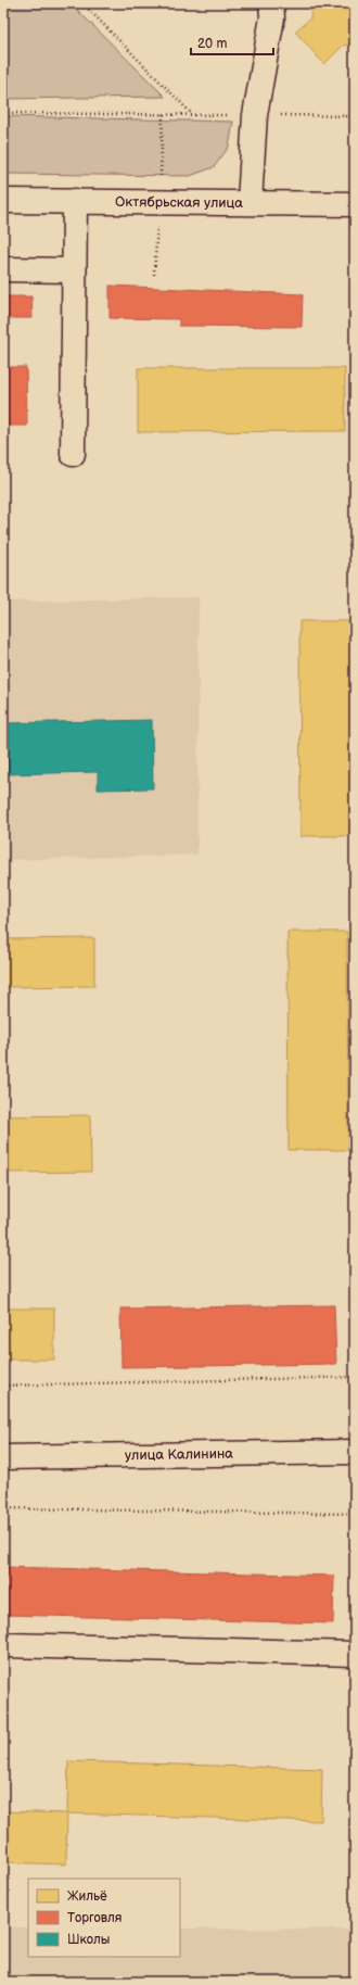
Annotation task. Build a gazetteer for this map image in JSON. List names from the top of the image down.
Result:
{
  "streets": {
    "main road": ["Октябрьская улица", "улица Калинина"]
  },
  "legend": ["Жильё", "Торговля", "Школы"],
  "scale_bar": "20 m"
}
